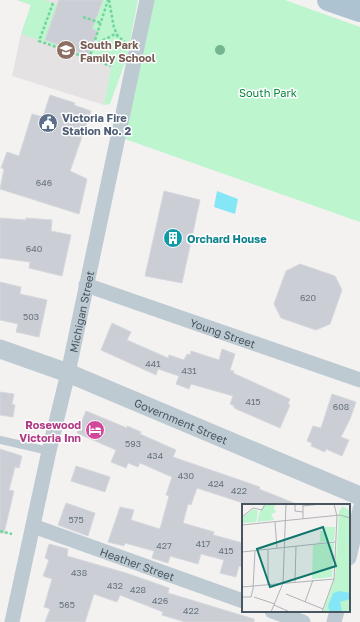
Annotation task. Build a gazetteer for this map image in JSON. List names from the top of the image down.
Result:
{
  "streets": {
    "street": [
      "Michigan Street",
      "Young Street",
      "Government Street",
      "Heather Street"
    ]
  },
  "crossings": [
    ["Michigan Street", "Young Street"],
    ["Michigan Street", "Government Street"],
    ["Michigan Street", "Heather Street"]
  ],
  "parks": ["South Park"],
  "places": {
    "school or university": ["South Park Family School"],
    "public building": ["Victoria Fire Station No. 2"],
    "building": ["Orchard House"],
    "hotel": ["Rosewood Victoria Inn"]
  },
  "house_numbers": [
    "646",
    "640",
    "620",
    "503",
    "441",
    "431",
    "415",
    "608",
    "593",
    "434",
    "430",
    "424",
    "422",
    "575",
    "417",
    "427",
    "415",
    "438",
    "432",
    "428",
    "426",
    "565",
    "422"
  ]
}
